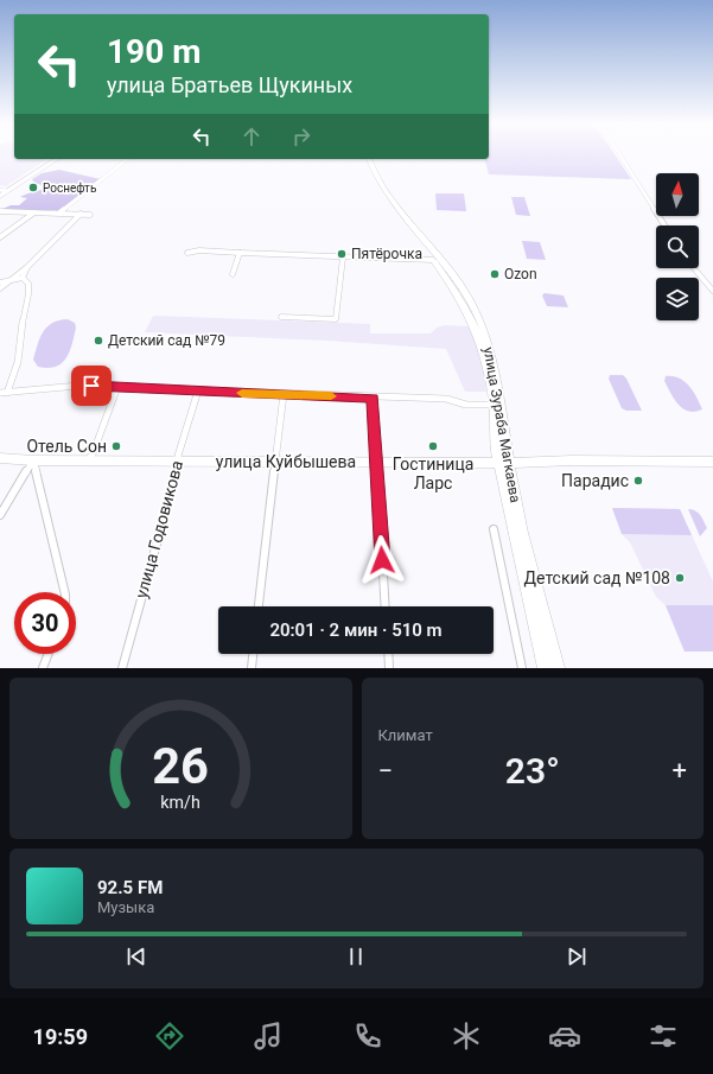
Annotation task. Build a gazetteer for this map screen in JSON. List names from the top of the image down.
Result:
{
  "streets": {
    "main road": ["улица Зураба Магкаева", "улица Куйбышева"],
    "street": ["улица Годовикова"]
  },
  "crossings": [
    ["улица Зураба Магкаева", "улица Куйбышева"],
    ["улица Куйбышева", "улица Годовикова"]
  ],
  "places": [
    "Роснефть",
    "Пятёрочка",
    "Ozon",
    "Детский сад №79",
    "Отель Сон",
    "Гостиница Ларс",
    "Парадис",
    "Детский сад №108"
  ],
  "north": "top",
  "page": {
    "turn": ["190 m", "улица Братьев Щукиных"],
    "limit": "30",
    "trip": "20:01 · 2 мин · 510 m",
    "tile": "Климат",
    "heat": ["−", "23°", "+"],
    "song": ["92.5 FM", "Музыка"],
    "tabs": "19:59",
    "gauge": ["26", "km/h"]
  }
}
